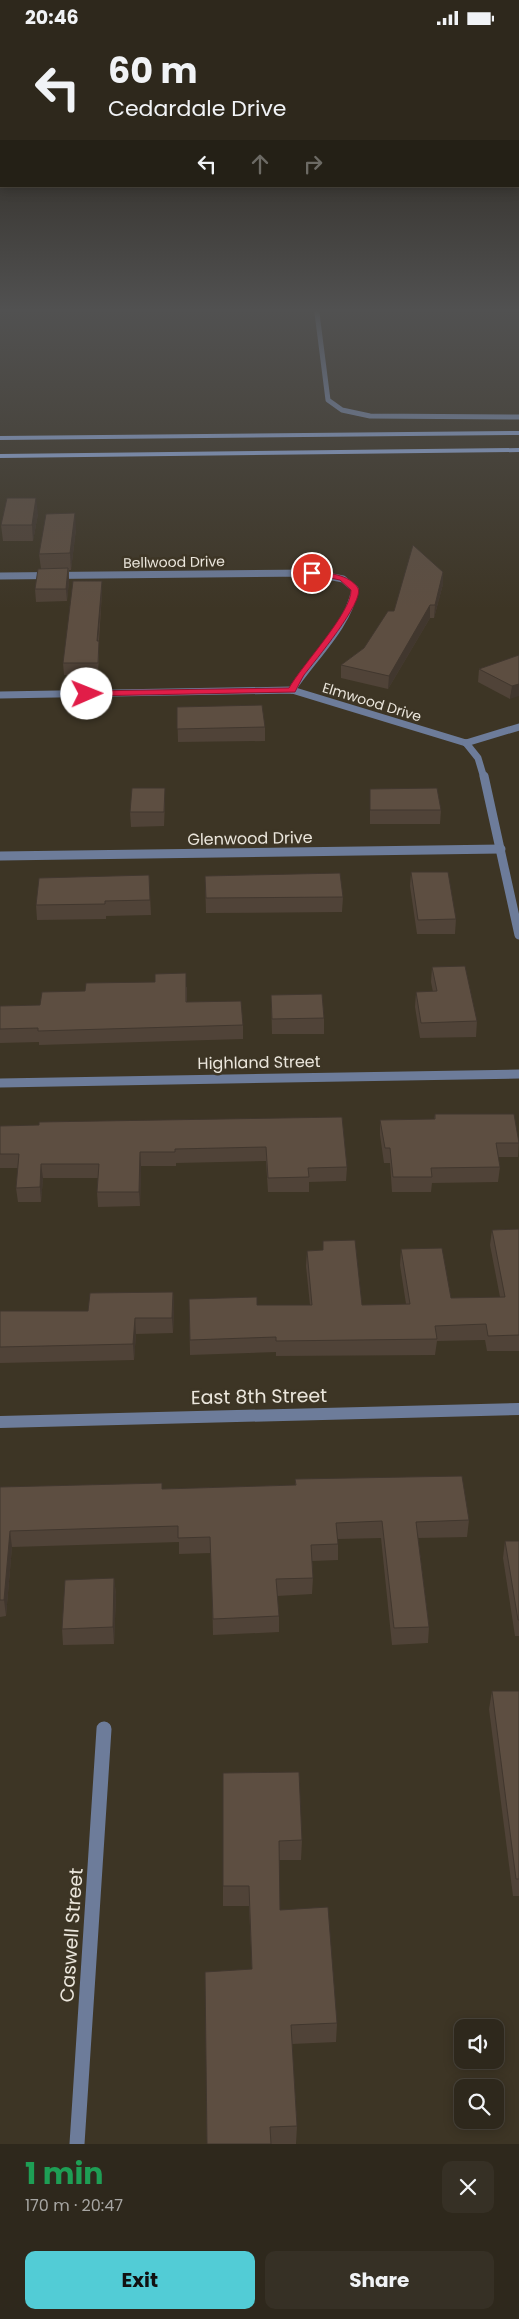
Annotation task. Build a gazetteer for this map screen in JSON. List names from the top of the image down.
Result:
{
  "streets": {
    "street": [
      "Bellwood Drive",
      "Elmwood Drive",
      "Glenwood Drive",
      "Highland Street",
      "East 8th Street",
      "Caswell Street"
    ]
  },
  "crossings": [
    ["Bellwood Drive", "Elmwood Drive"]
  ],
  "page": {
    "status": "20:46",
    "turn": ["60 m", "Cedardale Drive"],
    "heading": ["1 min", "170 m · 20:47"],
    "buttons": ["Exit", "Share"]
  }
}
